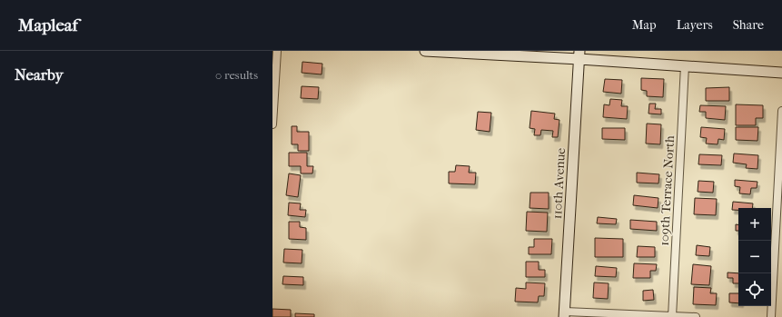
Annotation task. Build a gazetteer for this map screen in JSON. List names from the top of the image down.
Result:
{
  "streets": {
    "street": ["110th Avenue", "109th Terrace North"]
  },
  "page": {
    "header": "Mapleaf",
    "nav": ["Map", "Layers", "Share"],
    "heading": ["Nearby", "0 results"],
    "map_buttons": ["+", "−"]
  }
}
